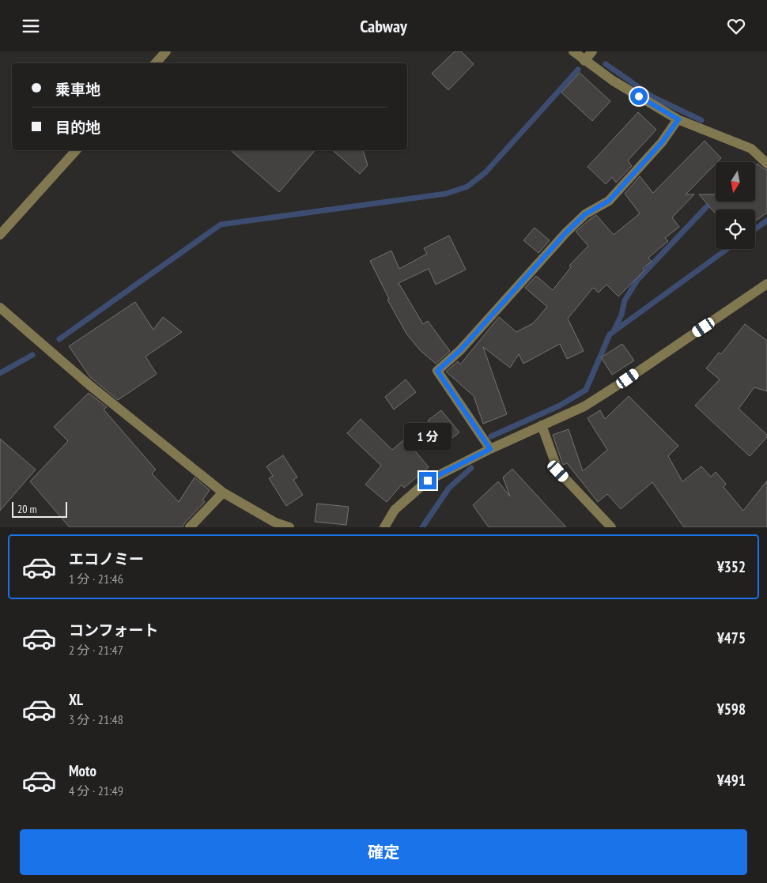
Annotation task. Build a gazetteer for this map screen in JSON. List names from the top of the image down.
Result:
{
  "scale_bar": "20 m",
  "north": "bottom",
  "page": {
    "header": "Cabway",
    "banner": ["乗車地", "目的地"],
    "bubble": "1 分",
    "scale": "20 m",
    "list": [
      {
        "name": "エコノミー",
        "note": "1 分 · 21:46",
        "value": "¥352"
      },
      {
        "name": "コンフォート",
        "note": "2 分 · 21:47",
        "value": "¥475"
      },
      {
        "name": "XL",
        "note": "3 分 · 21:48",
        "value": "¥598"
      },
      {
        "name": "Moto",
        "note": "4 分 · 21:49",
        "value": "¥491"
      }
    ],
    "buttons": "確定"
  }
}
